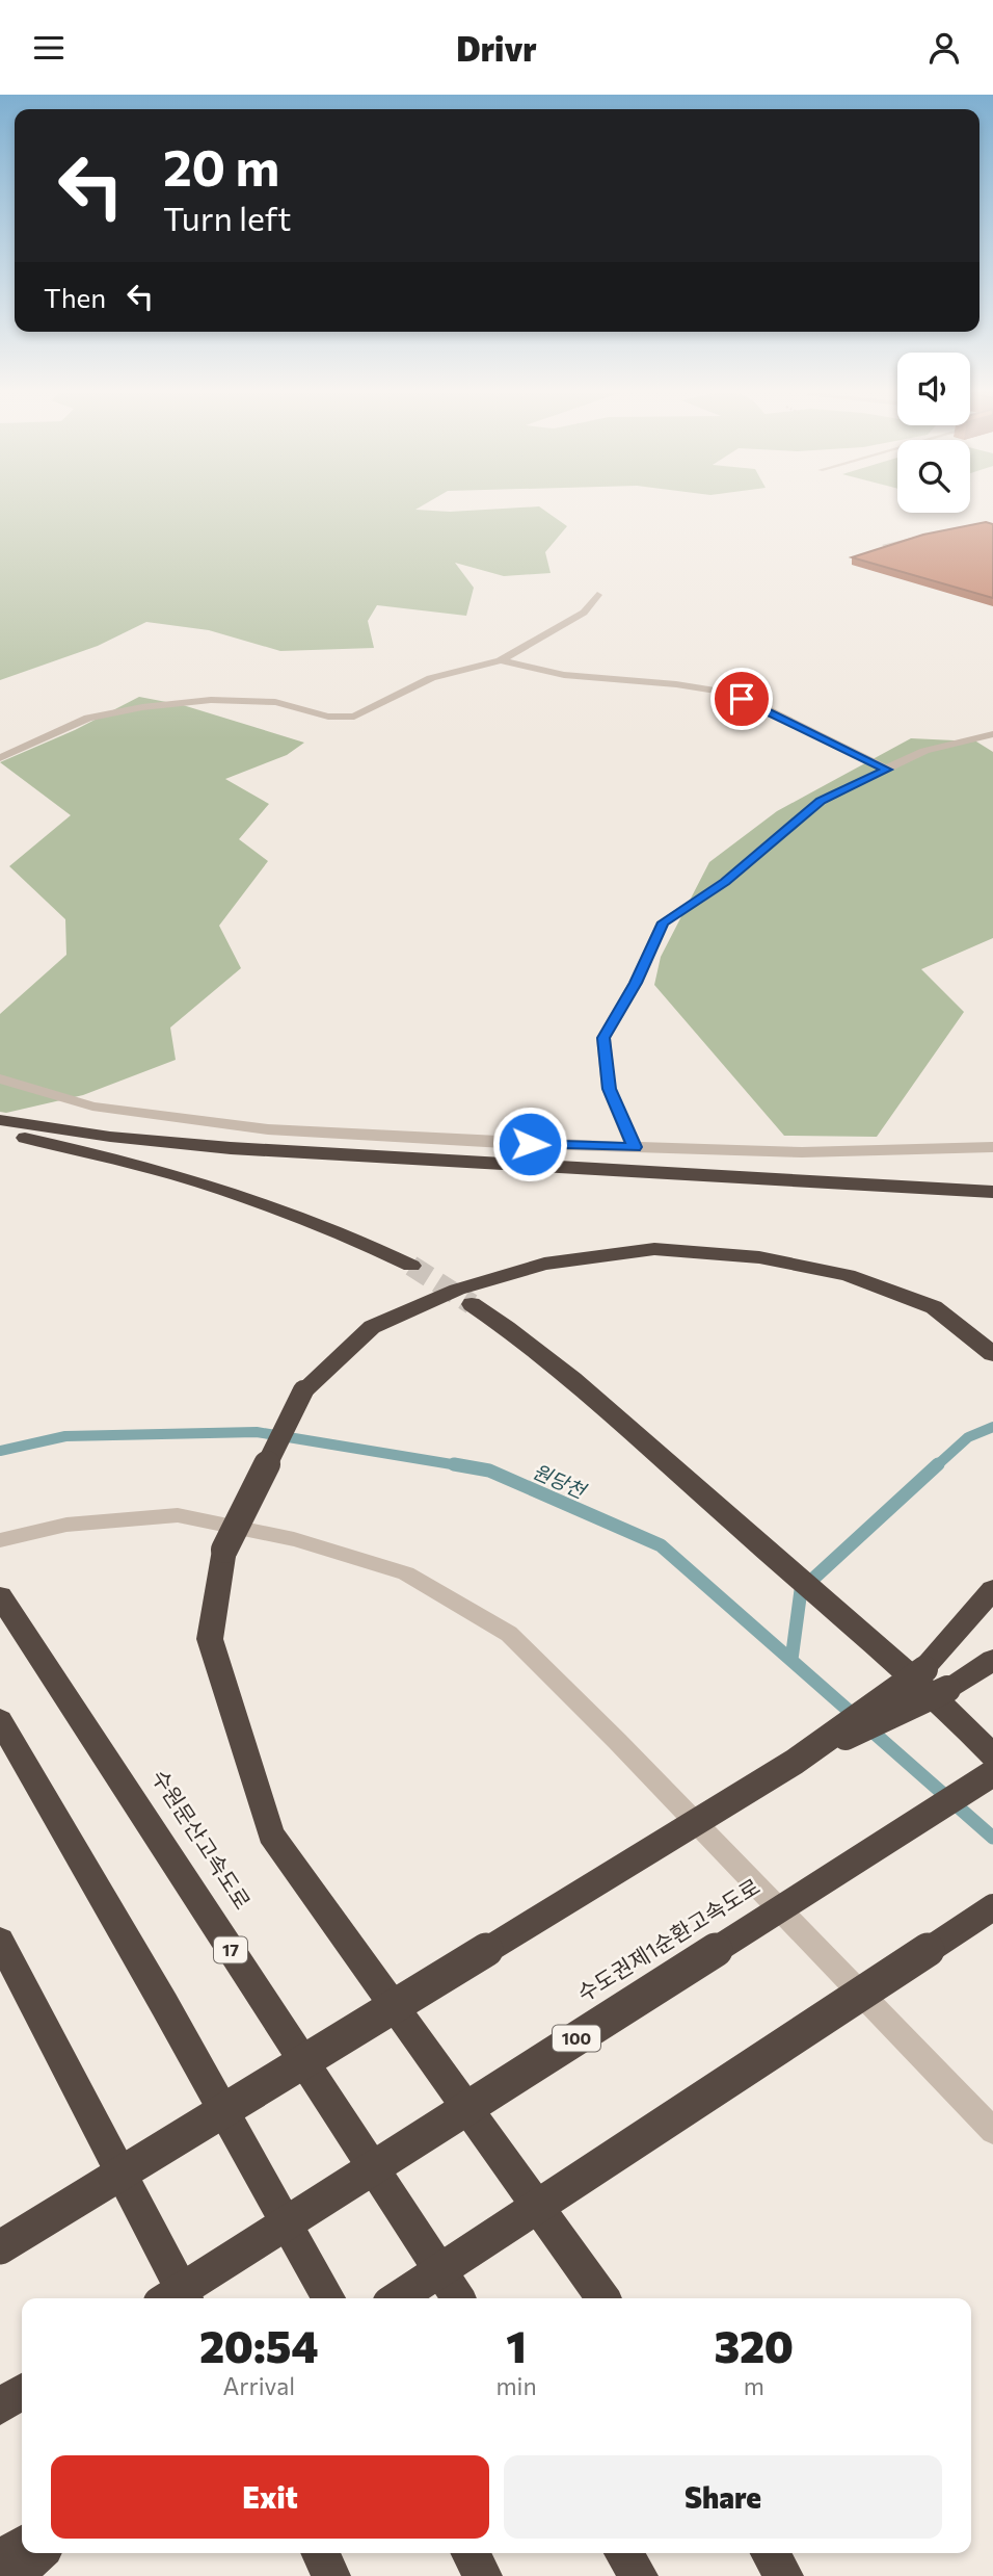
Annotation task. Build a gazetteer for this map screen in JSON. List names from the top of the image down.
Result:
{
  "streets": {
    "highway": [
      "수원문산고속도로",
      "수도권제1순환고속도로",
      "17",
      "100"
    ]
  },
  "water": ["원당천"],
  "page": {
    "header": "Drivr",
    "turn": ["20 m", "Turn left"],
    "then": "Then",
    "eta": [
      "20:54",
      "Arrival",
      "1",
      "min",
      "320",
      "m"
    ],
    "buttons": ["Exit", "Share"]
  }
}
